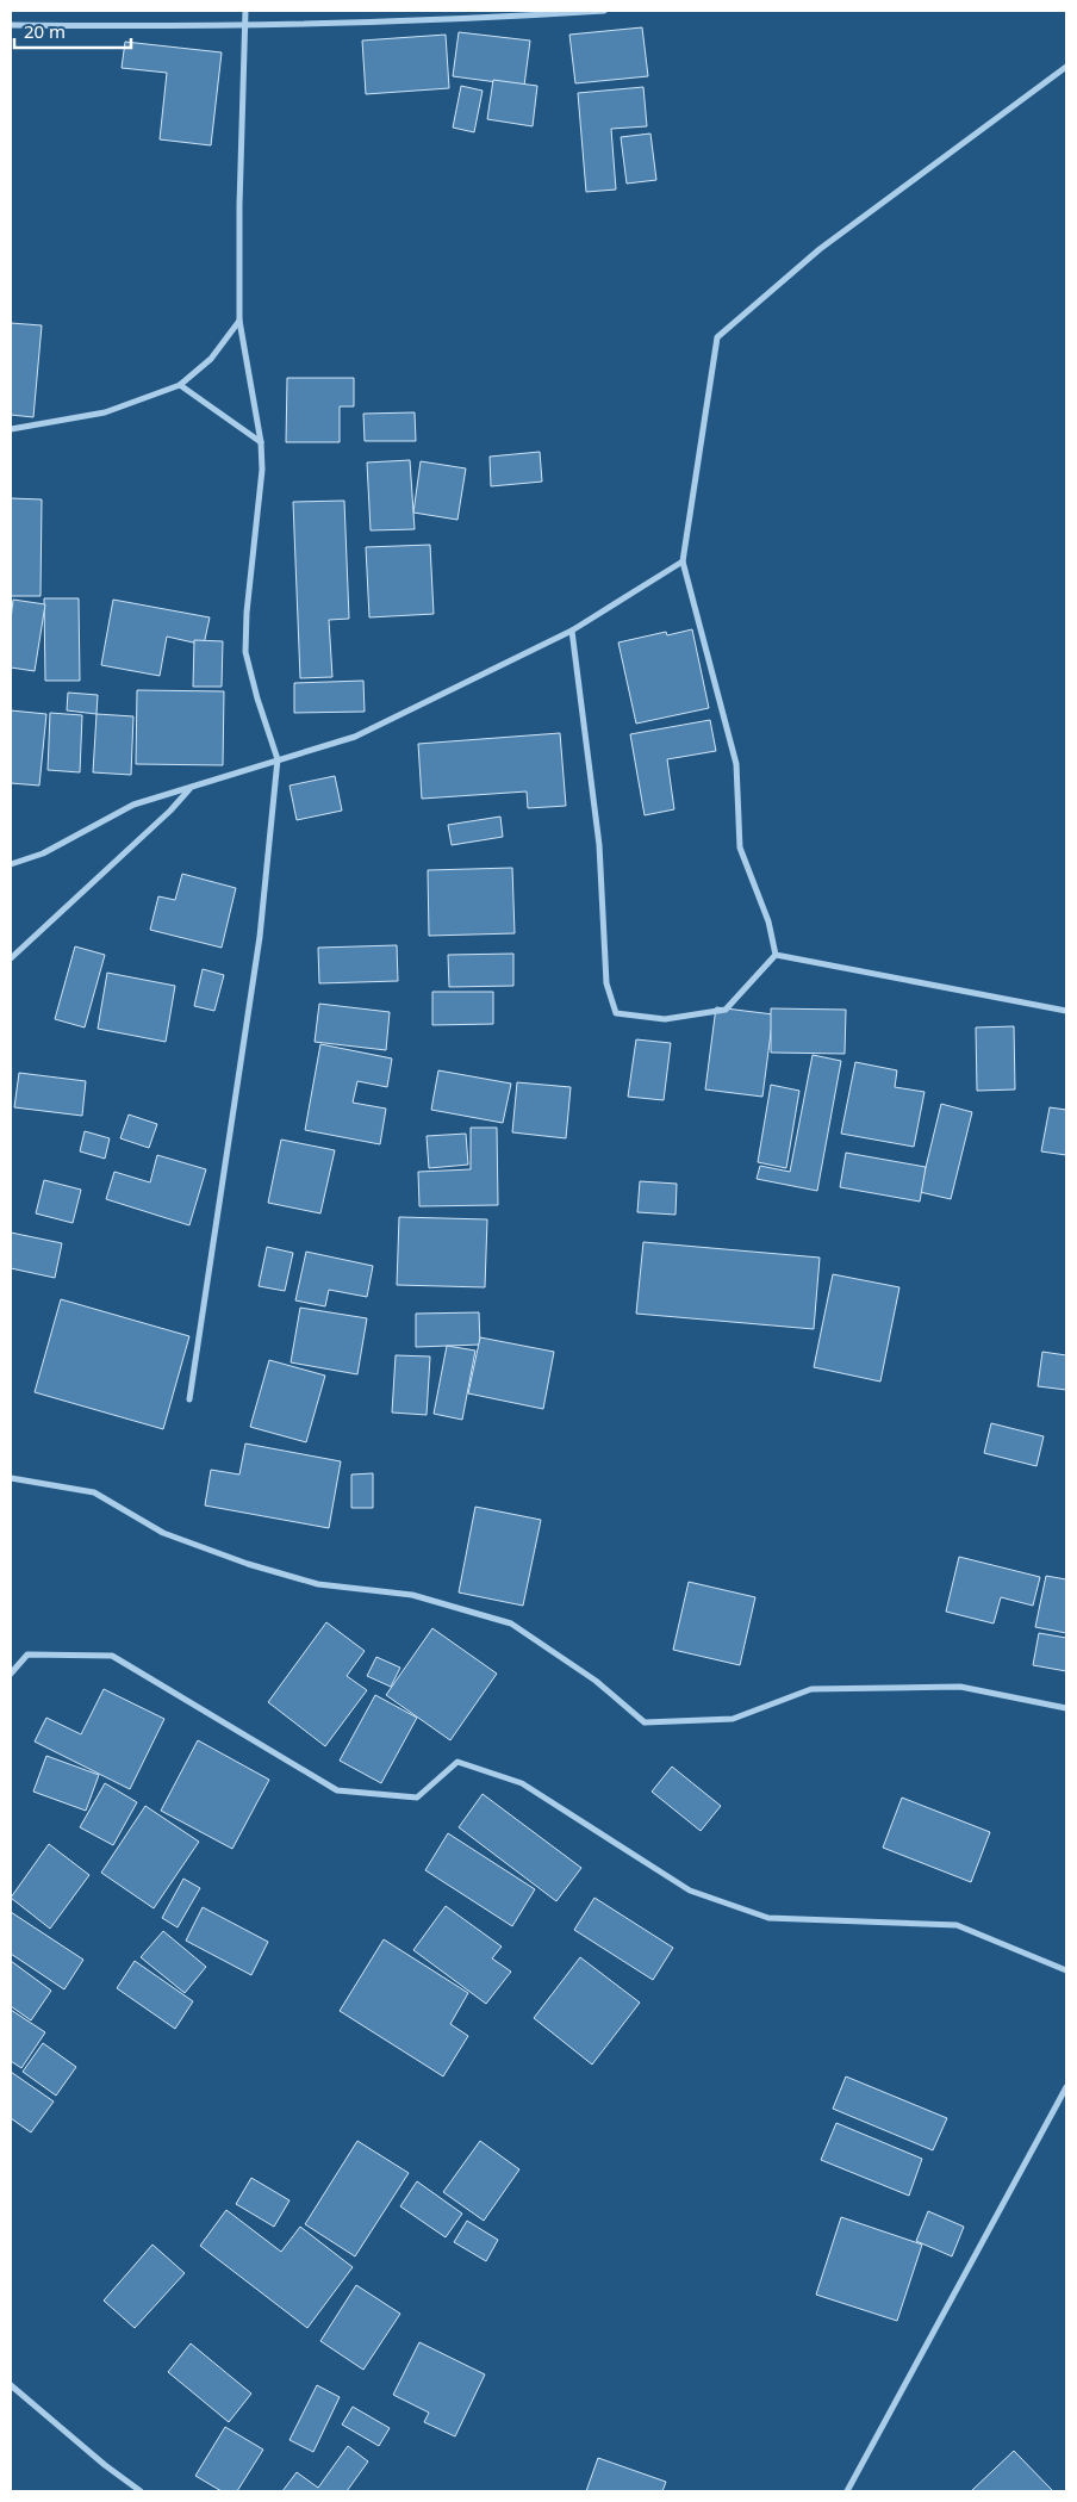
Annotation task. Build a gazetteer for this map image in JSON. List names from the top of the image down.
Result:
{
  "scale_bar": "20 m"
}
